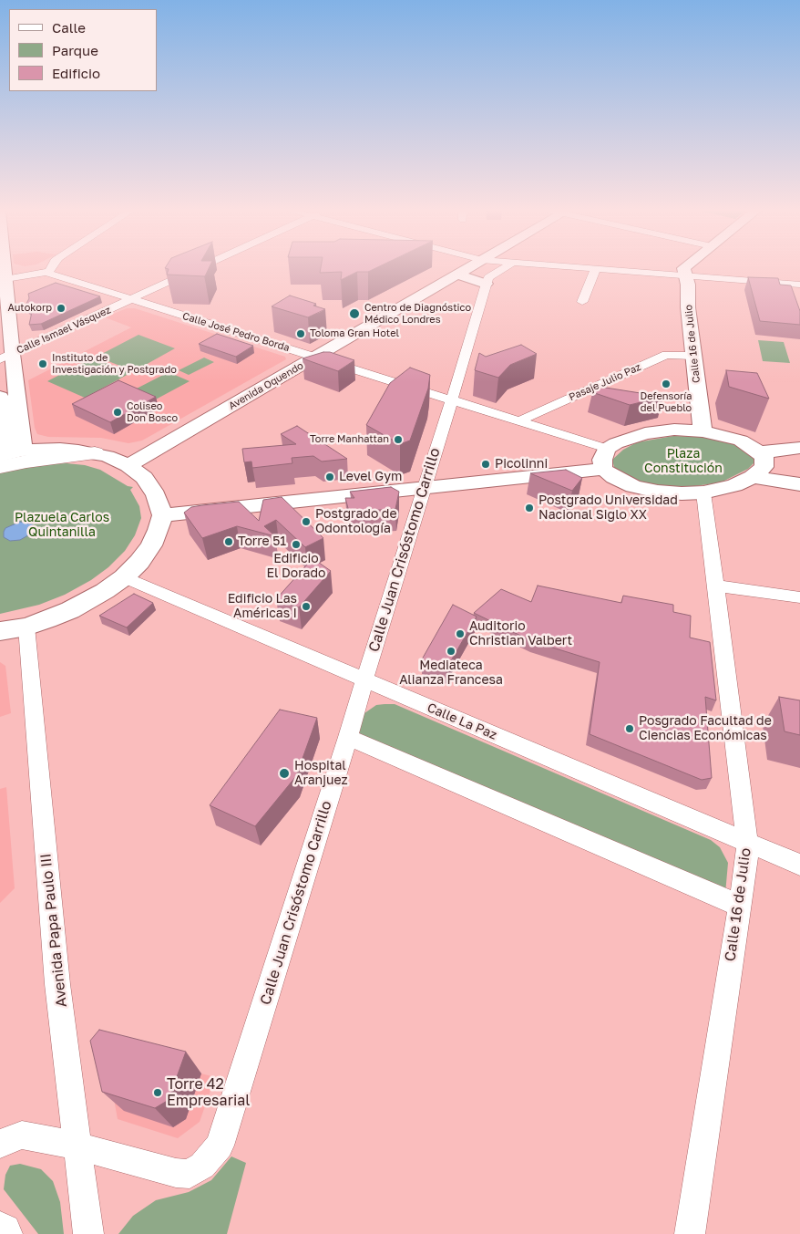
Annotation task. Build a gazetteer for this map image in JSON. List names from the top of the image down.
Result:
{
  "streets": {
    "main road": ["Calle 16 de Julio", "Avenida Oquendo"],
    "street": [
      "Calle Ismael Vásquez",
      "Calle José Pedro Borda",
      "Pasaje Julio Paz",
      "Calle Juan Crisóstomo Carrillo",
      "Calle La Paz",
      "Avenida Papa Paulo III"
    ]
  },
  "crossings": [
    ["Calle Ismael Vásquez", "Calle José Pedro Borda"],
    ["Calle José Pedro Borda", "Pasaje Julio Paz"],
    ["Calle José Pedro Borda", "Avenida Oquendo"],
    ["Calle José Pedro Borda", "Calle Juan Crisóstomo Carrillo"],
    ["Calle 16 de Julio", "Pasaje Julio Paz"],
    ["Calle 16 de Julio", "Calle La Paz"],
    ["Calle Juan Crisóstomo Carrillo", "Calle La Paz"],
    ["Calle Juan Crisóstomo Carrillo", "Avenida Papa Paulo III"]
  ],
  "parks": ["Plaza Constitución", "Plazuela Carlos Quintanilla"],
  "places": [
    "Autokorp",
    "Centro de Diagnóstico Médico Londres",
    "Toloma Gran Hotel",
    "Instituto de Investigación y Postgrado",
    "Defensoría del Pueblo",
    "Coliseo Don Bosco",
    "Torre Manhattan",
    "Picolinni",
    "Level Gym",
    "Postgrado Universidad Nacional Siglo XX",
    "Postgrado de Odontología",
    "Torre 51",
    "Edificio El Dorado",
    "Edificio Las Américas I",
    "Auditorio Christian Valbert",
    "Mediateca Alianza Francesa",
    "Posgrado Facultad de Ciencias Económicas",
    "Hospital Aranjuez",
    "Torre 42 Empresarial"
  ],
  "legend": ["Calle", "Parque", "Edificio"]
}
